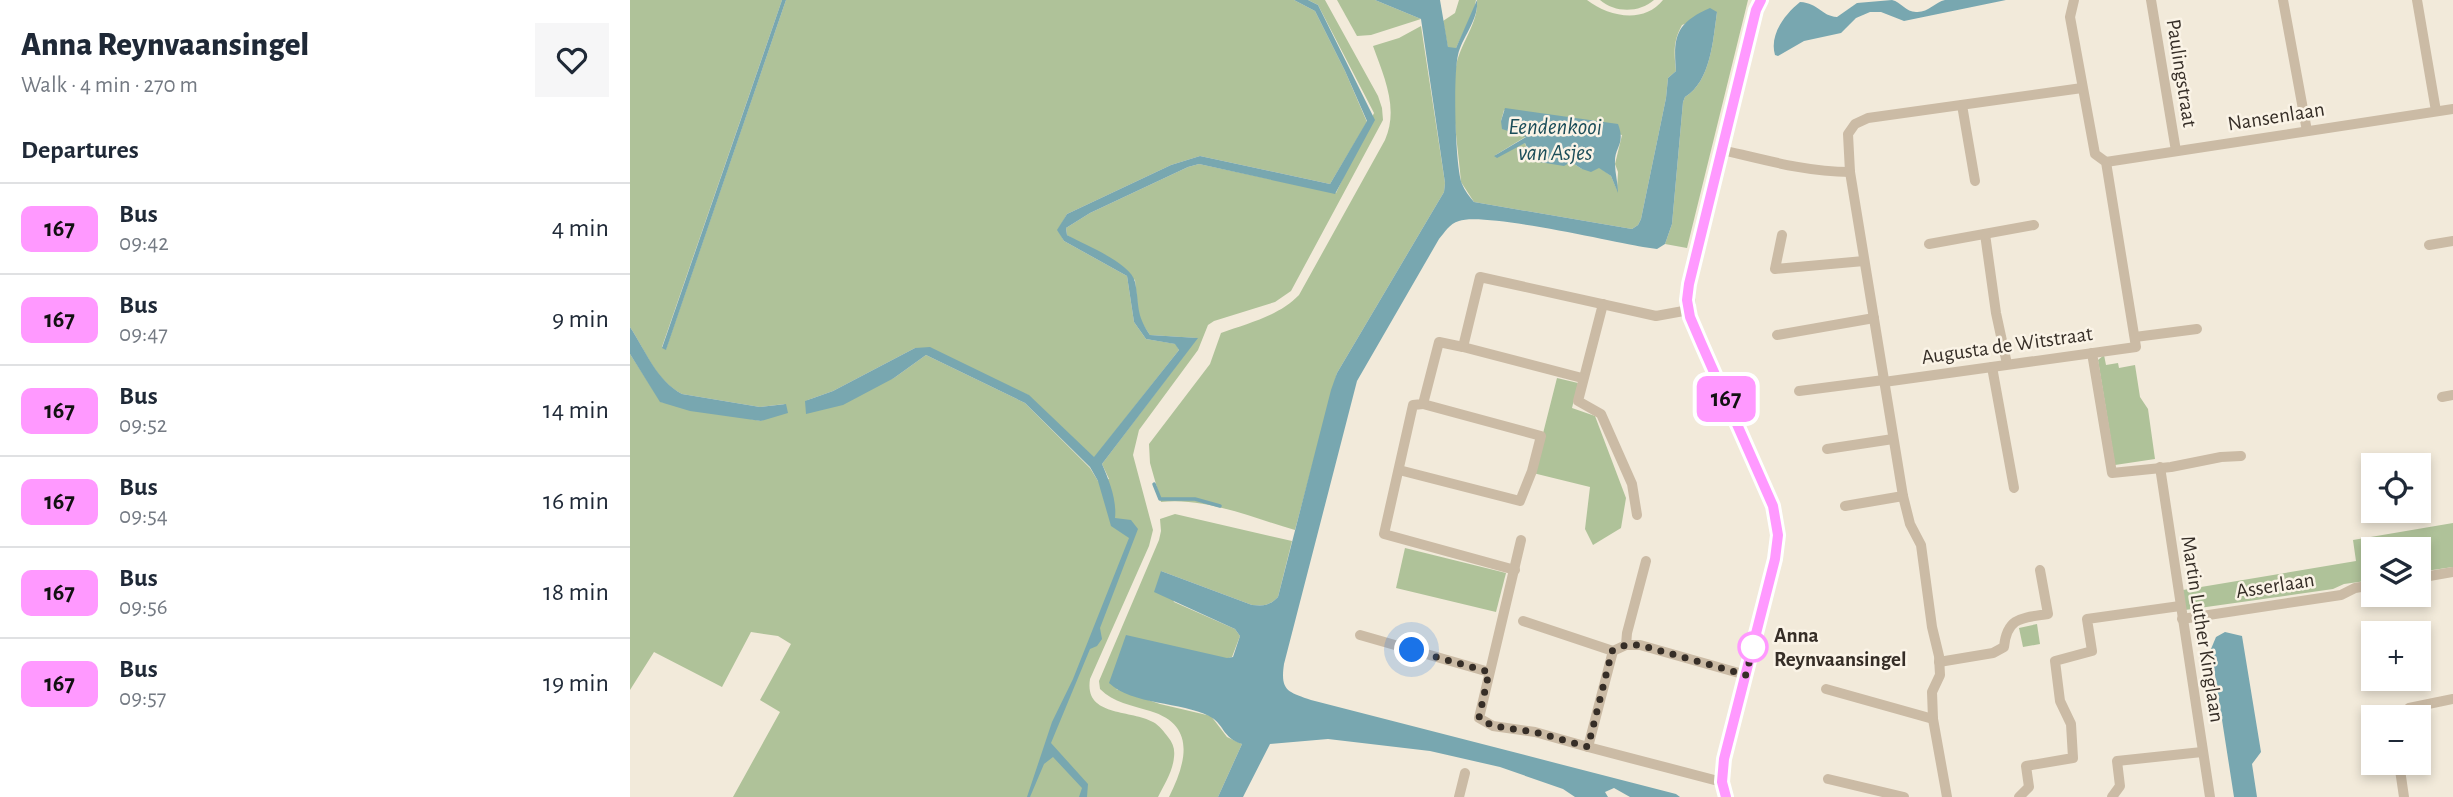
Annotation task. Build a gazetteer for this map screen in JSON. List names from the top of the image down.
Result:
{
  "streets": {
    "street": [
      "Paulingstraat",
      "Nansenlaan",
      "Augusta de Witstraat",
      "Asserlaan",
      "Martin Luther Kinglaan"
    ]
  },
  "crossings": [
    ["Paulingstraat", "Nansenlaan"],
    ["Asserlaan", "Martin Luther Kinglaan"]
  ],
  "water": ["Eendenkooi van Asjes"],
  "places": ["Anna Reynvaansingel"],
  "lines": ["bus line 167"],
  "page": {
    "heading": [
      ["Anna Reynvaansingel", "Walk · 4 min · 270 m"],
      "Departures"
    ],
    "on_map": "167",
    "list": [
      {
        "mark": "167",
        "name": "Bus",
        "note": "09:42",
        "value": "4 min"
      },
      {
        "mark": "167",
        "name": "Bus",
        "note": "09:47",
        "value": "9 min"
      },
      {
        "mark": "167",
        "name": "Bus",
        "note": "09:52",
        "value": "14 min"
      },
      {
        "mark": "167",
        "name": "Bus",
        "note": "09:54",
        "value": "16 min"
      },
      {
        "mark": "167",
        "name": "Bus",
        "note": "09:56",
        "value": "18 min"
      },
      {
        "mark": "167",
        "name": "Bus",
        "note": "09:57",
        "value": "19 min"
      }
    ],
    "map_buttons": ["+", "−"]
  }
}
